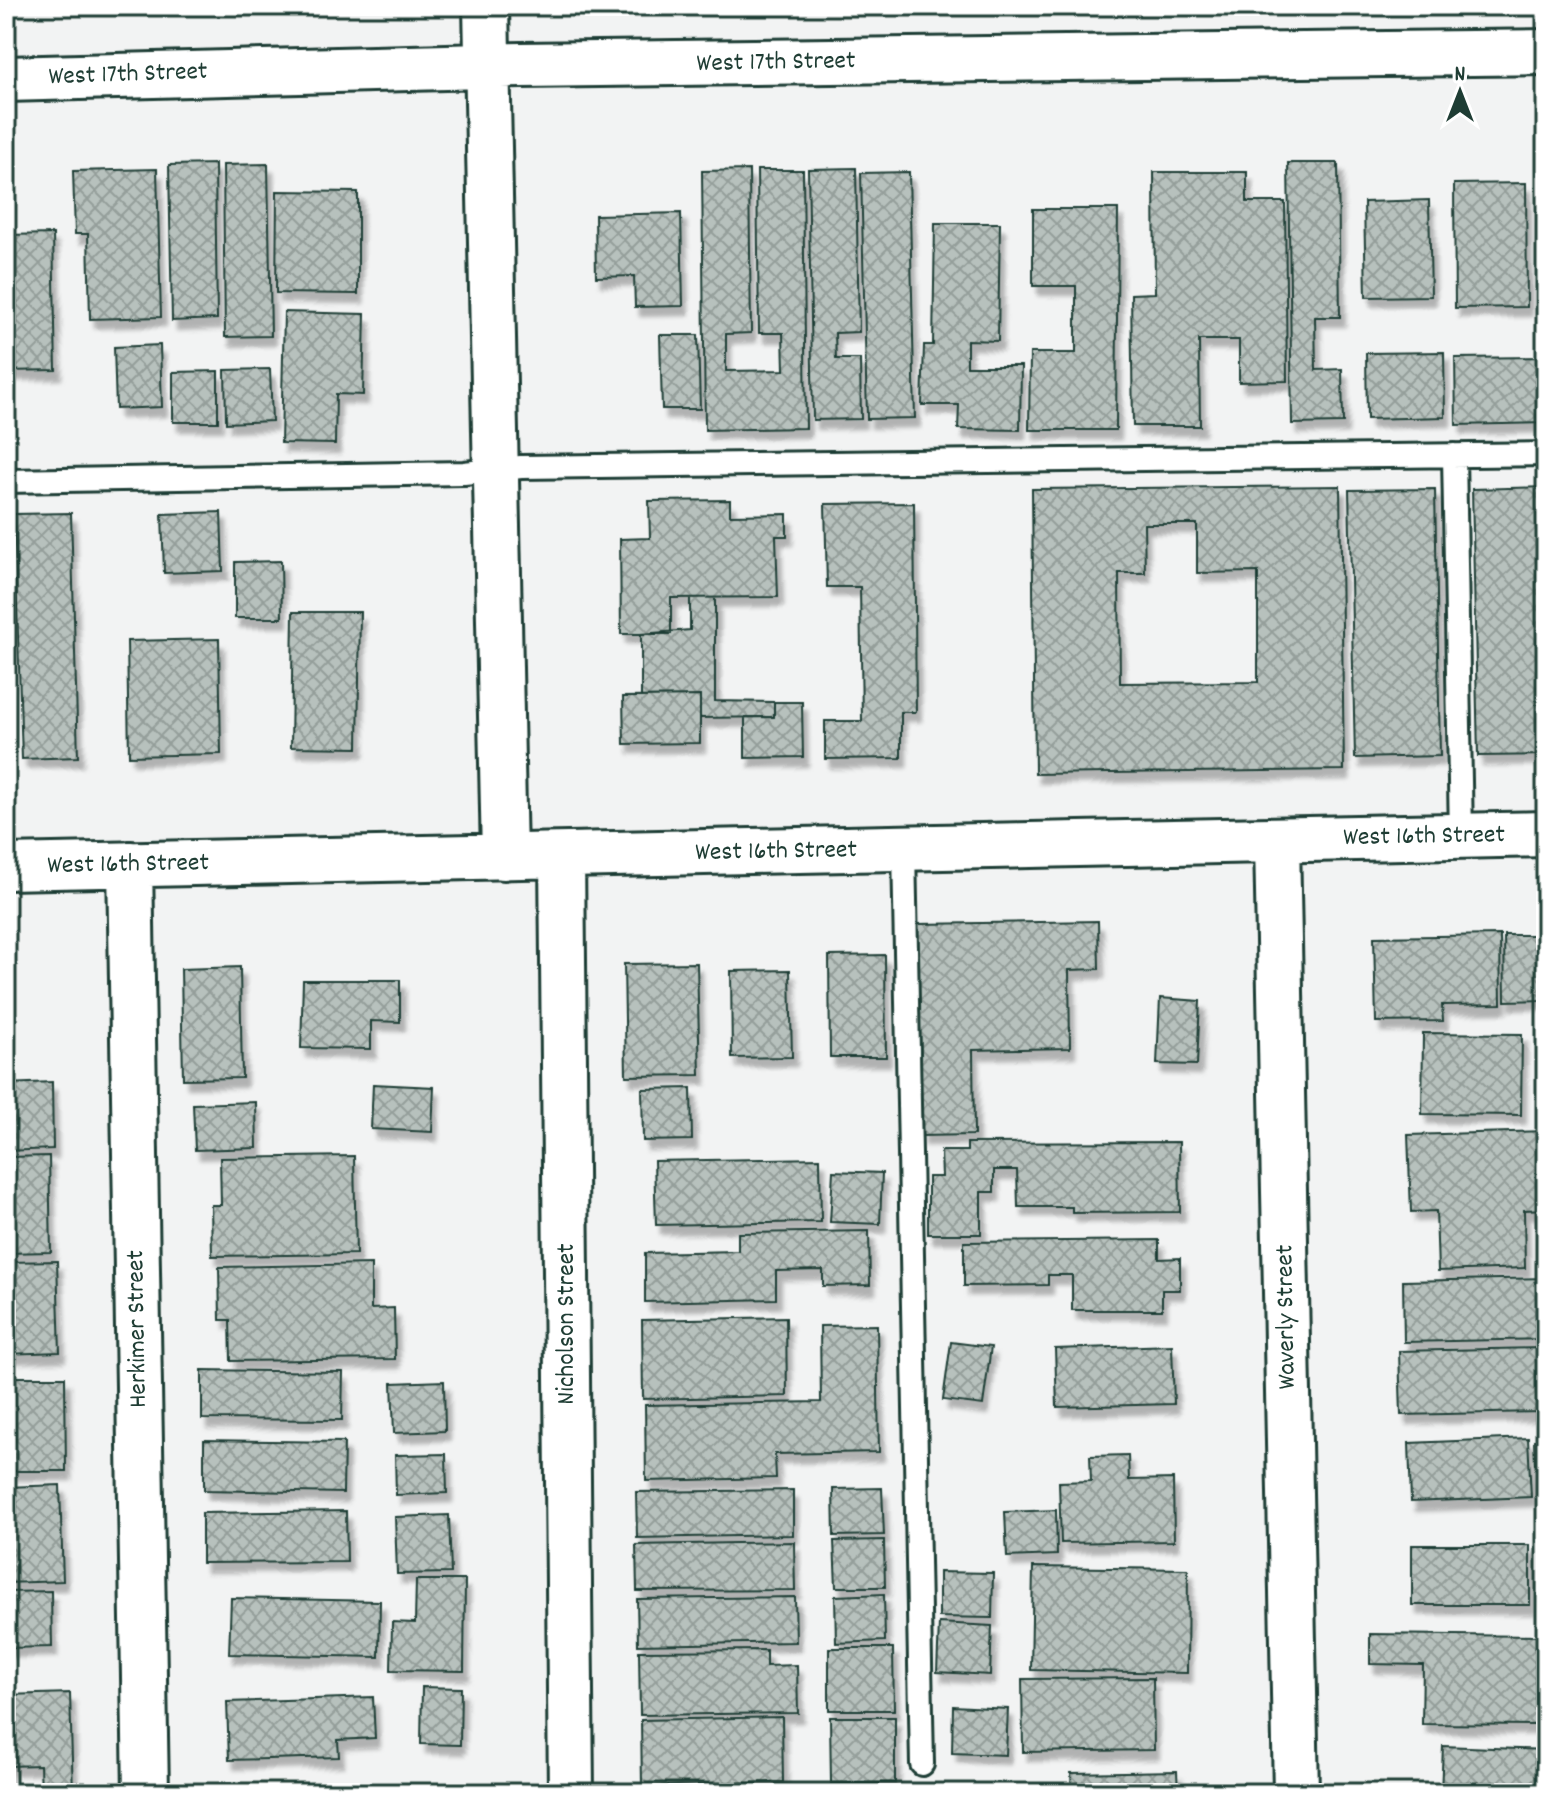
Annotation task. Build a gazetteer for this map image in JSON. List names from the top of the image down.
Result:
{
  "streets": {
    "street": [
      "West 17th Street",
      "West 16th Street",
      "Waverly Street",
      "Nicholson Street",
      "Herkimer Street"
    ]
  },
  "crossings": [
    ["West 16th Street", "Waverly Street"],
    ["West 16th Street", "Nicholson Street"],
    ["West 16th Street", "Herkimer Street"]
  ],
  "north": "top"
}
